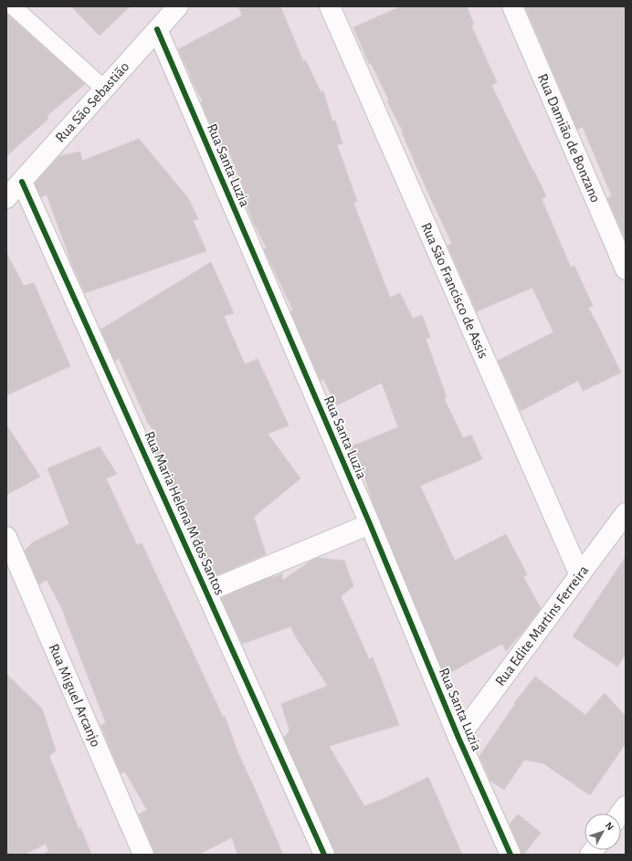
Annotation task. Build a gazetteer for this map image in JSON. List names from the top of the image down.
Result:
{
  "streets": {
    "street": [
      "Rua São Sebastião",
      "Rua Damião de Bonzano",
      "Rua Santa Luzia",
      "Rua São Francisco de Assis",
      "Rua Maria Helena M dos Santos",
      "Rua Edite Martins Ferreira",
      "Rua Miguel Arcanjo"
    ]
  },
  "crossings": [
    ["Rua São Sebastião", "Rua Santa Luzia"],
    ["Rua São Sebastião", "Rua Maria Helena M dos Santos"],
    ["Rua Santa Luzia", "Rua Edite Martins Ferreira"],
    ["Rua São Francisco de Assis", "Rua Edite Martins Ferreira"]
  ],
  "north": "top right"
}
